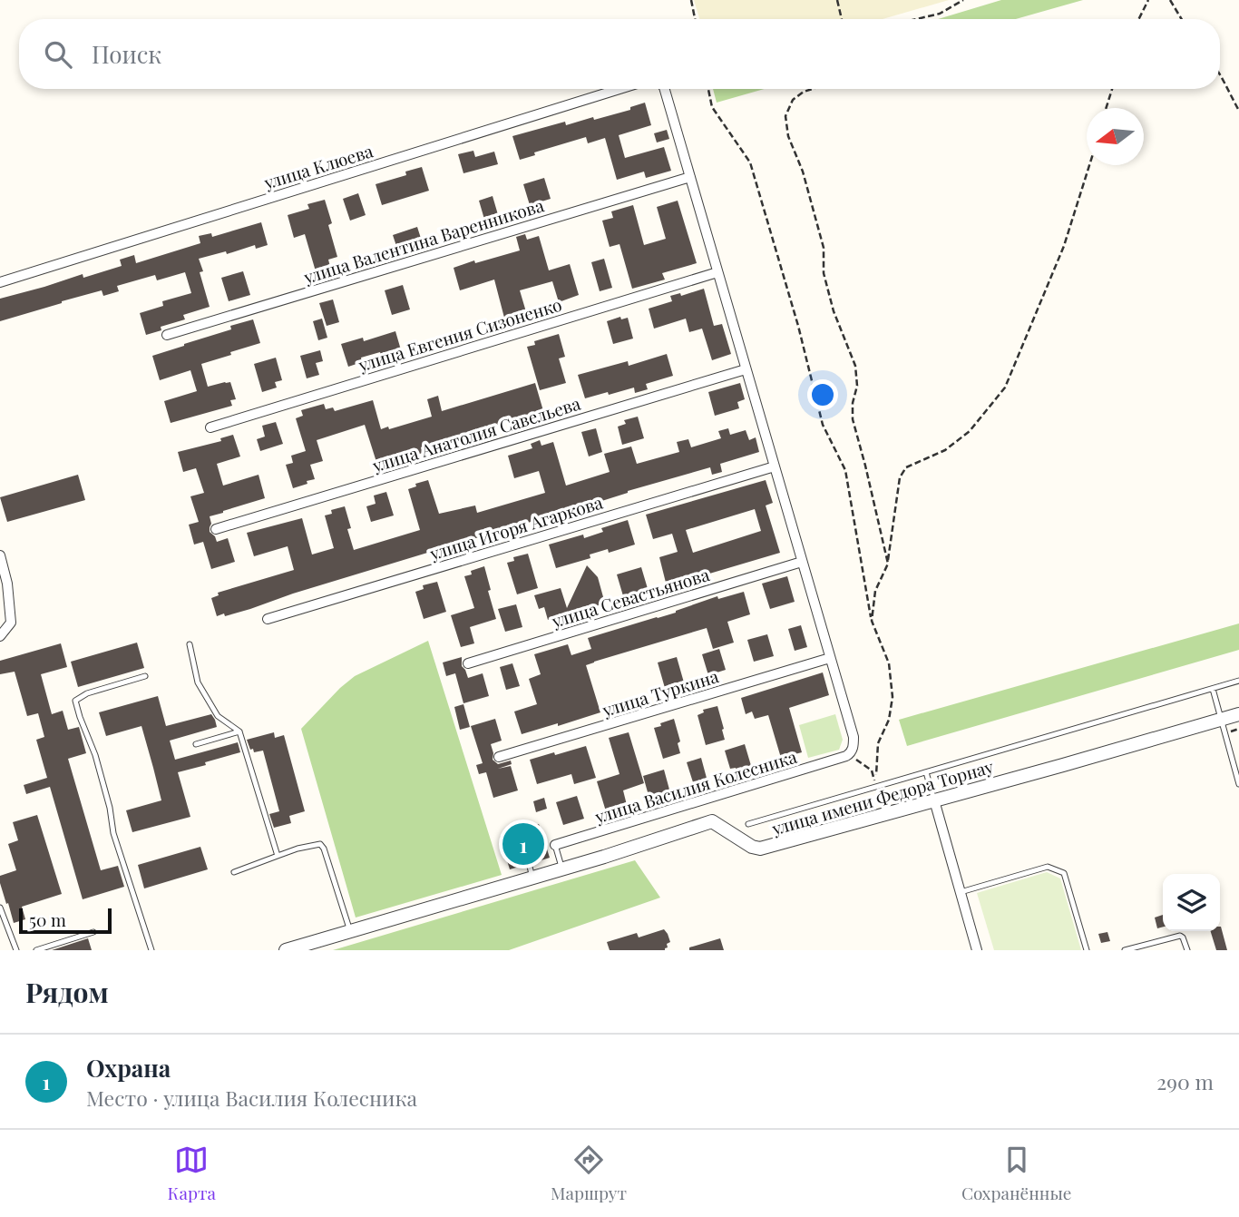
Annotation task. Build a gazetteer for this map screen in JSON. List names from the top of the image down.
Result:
{
  "streets": {
    "street": [
      "улица Клюева",
      "улица Валентина Варенникова",
      "улица Евгения Сизоненко",
      "улица Анатолия Савельева",
      "улица Игоря Агаркова",
      "улица Севастьянова",
      "улица Туркина",
      "улица Василия Колесника",
      "улица имени Федора Торнау"
    ]
  },
  "scale_bar": "50 m",
  "north": "left",
  "page": {
    "search": "Поиск",
    "pins": "1",
    "scale": "50 m",
    "heading": "Рядом",
    "list": [
      {
        "mark": "1",
        "name": "Охрана",
        "note": "Место · улица Василия Колесника",
        "value": "290 m"
      }
    ],
    "nav": ["Карта", "Маршрут", "Сохранённые"]
  }
}
